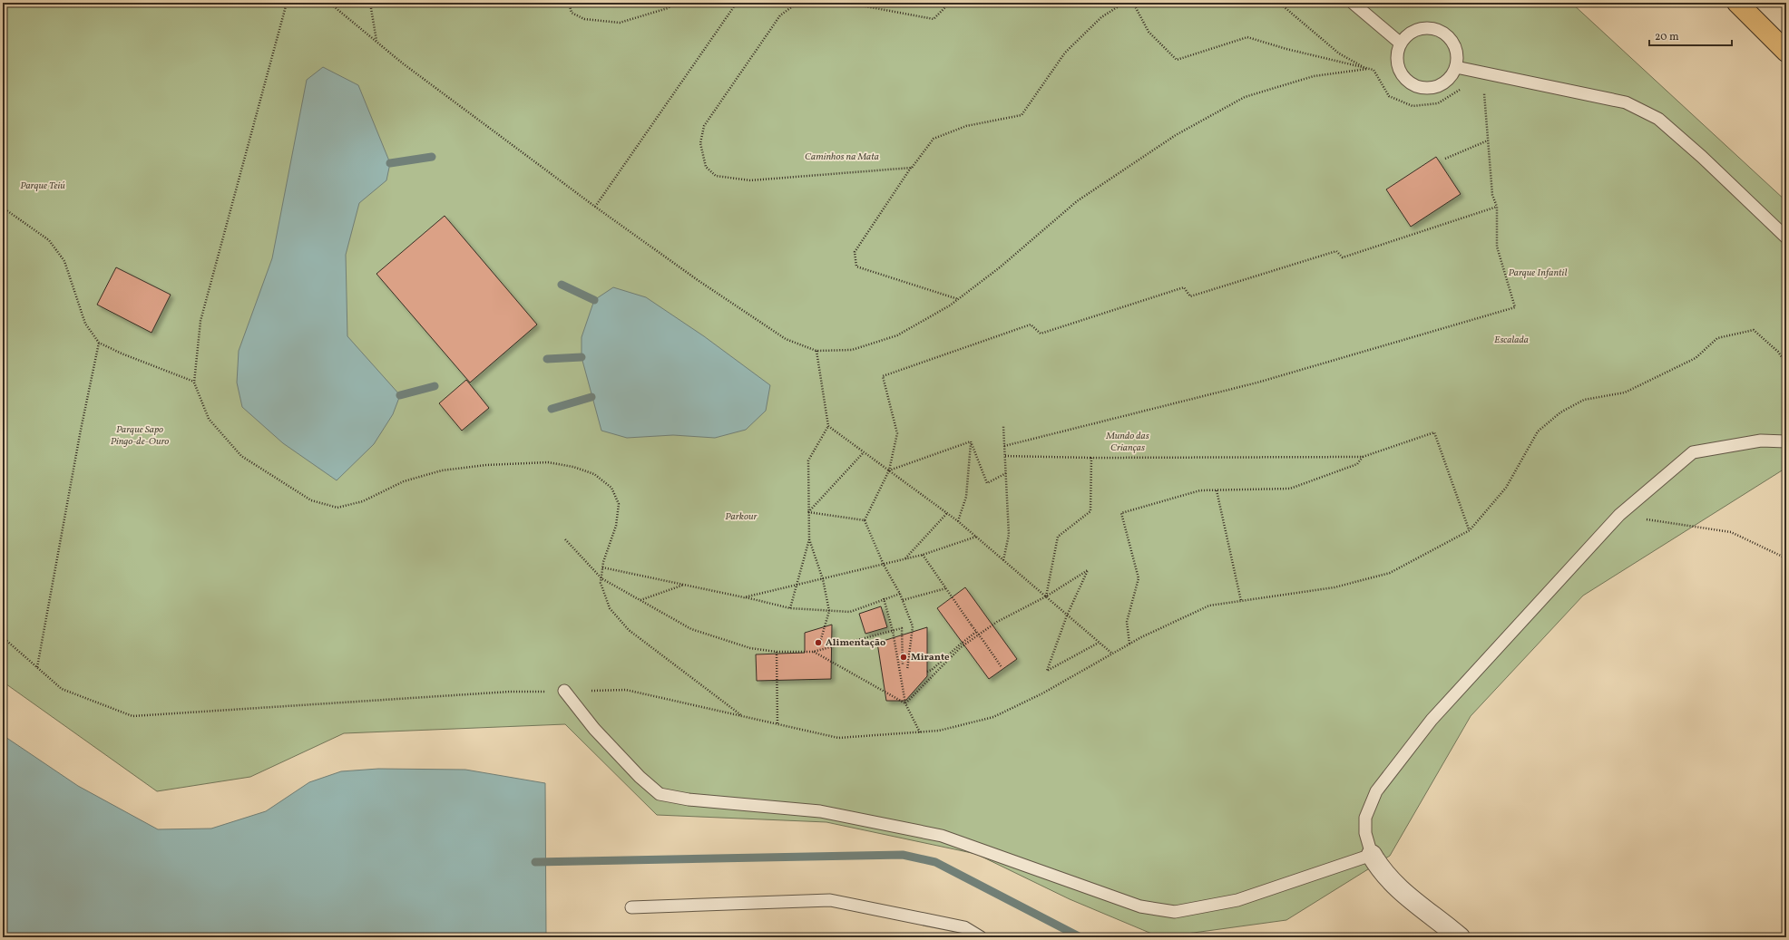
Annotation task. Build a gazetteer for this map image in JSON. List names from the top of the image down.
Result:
{
  "parks": [
    "Caminhos na Mata",
    "Parque Teiú",
    "Parque Infantil",
    "Escalada",
    "Parque Sapo Pingo-de-Ouro",
    "Mundo das Crianças",
    "Parkour"
  ],
  "places": ["Alimentação", "Mirante"],
  "scale_bar": "20 m"
}
